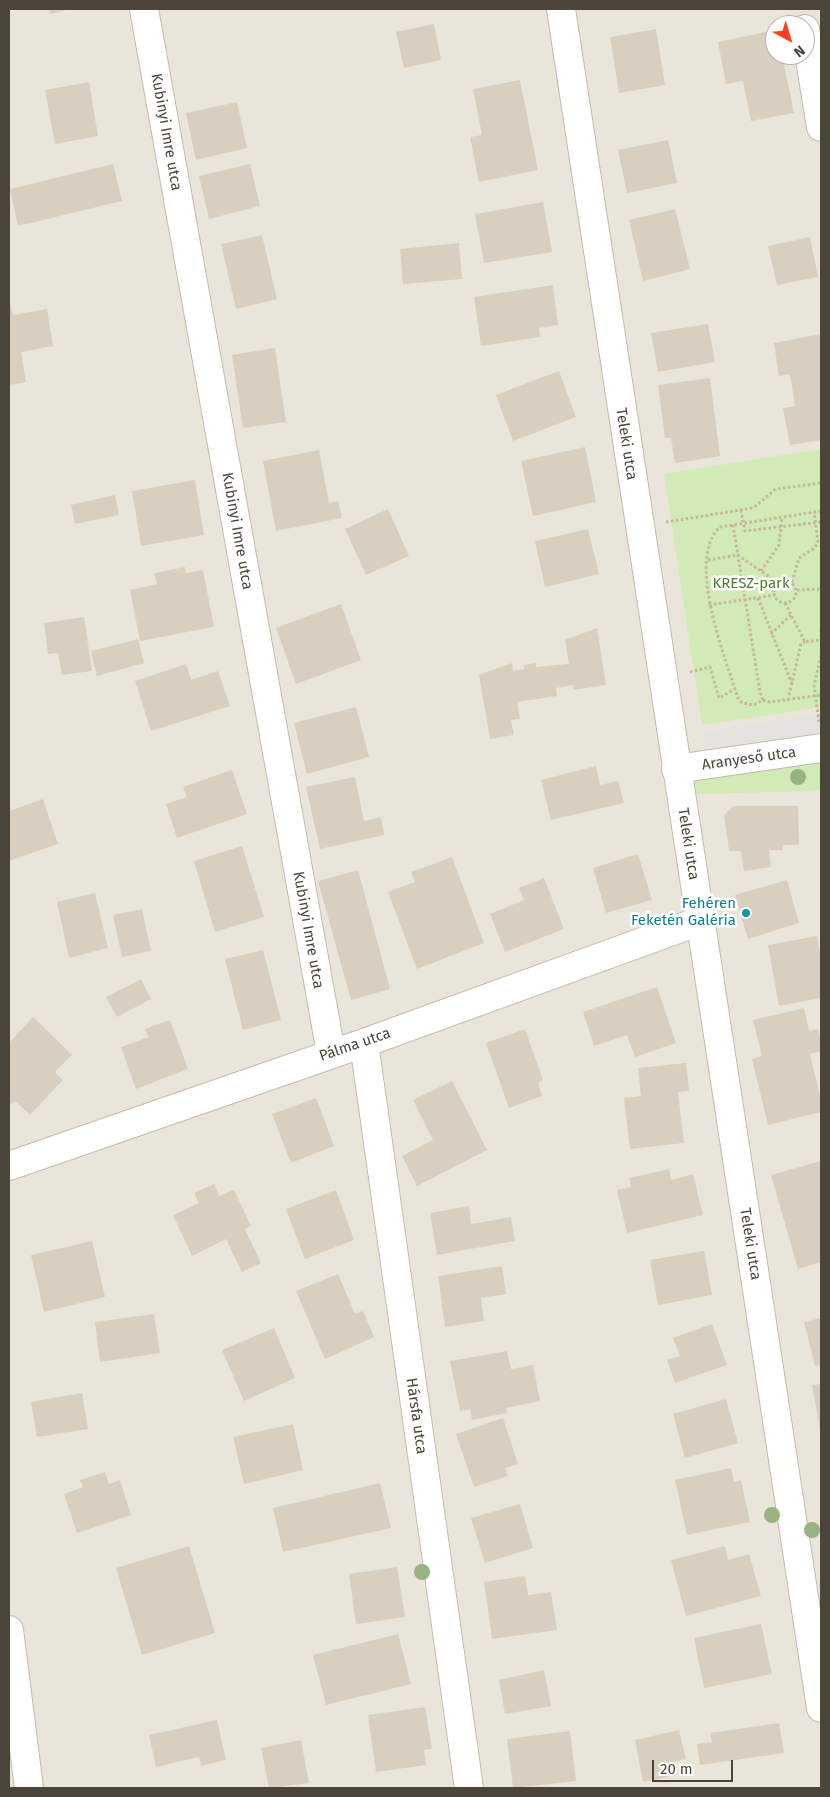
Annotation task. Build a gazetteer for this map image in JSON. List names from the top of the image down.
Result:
{
  "streets": {
    "street": [
      "Kubinyi Imre utca",
      "Teleki utca",
      "Aranyeső utca",
      "Pálma utca",
      "Hársfa utca"
    ]
  },
  "crossings": [
    ["Kubinyi Imre utca", "Pálma utca"],
    ["Teleki utca", "Aranyeső utca"],
    ["Teleki utca", "Pálma utca"],
    ["Pálma utca", "Hársfa utca"]
  ],
  "parks": ["KRESZ-park"],
  "places": ["Fehéren Feketén Galéria"],
  "scale_bar": "20 m",
  "north": "bottom right"
}
